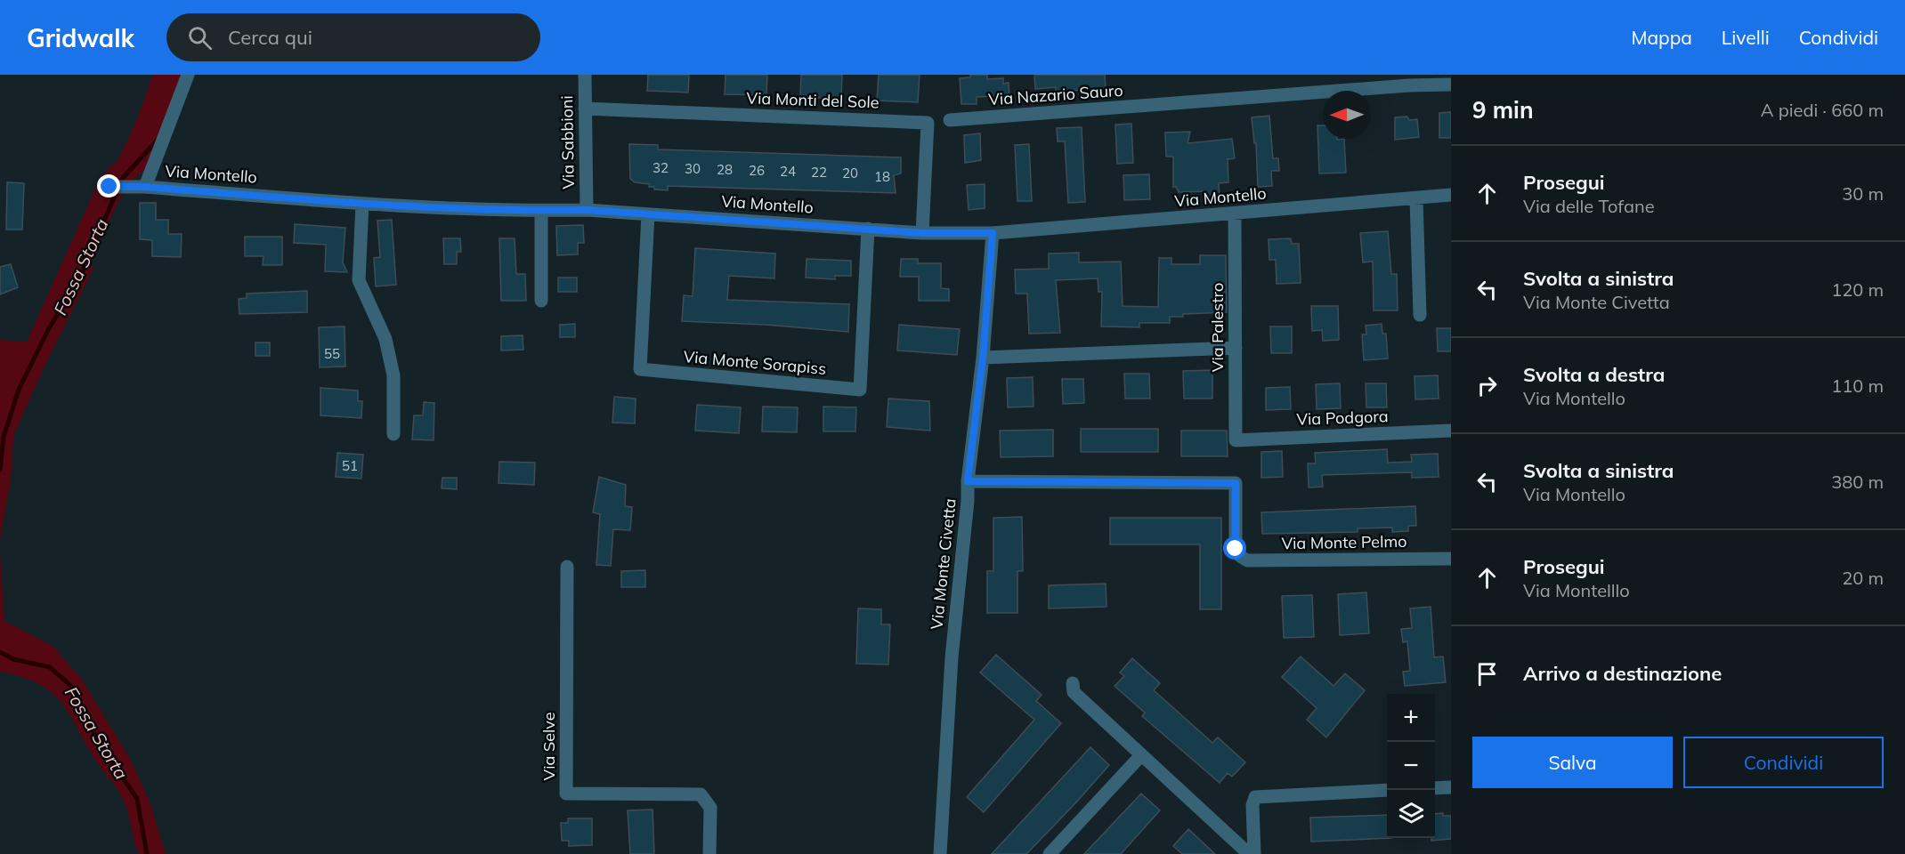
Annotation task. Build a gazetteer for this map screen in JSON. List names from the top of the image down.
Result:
{
  "streets": {
    "street": [
      "Via Nazario Sauro",
      "Via Monti del Sole",
      "Via Sabbioni",
      "Via Montello",
      "Via Palestro",
      "Via Monte Sorapiss",
      "Via Podgora",
      "Via Monte Pelmo",
      "Via Monte Civetta",
      "Via Selve"
    ]
  },
  "crossings": [
    ["Via Monti del Sole", "Via Sabbioni"],
    ["Via Monti del Sole", "Via Montello"],
    ["Via Sabbioni", "Via Montello"],
    ["Via Montello", "Via Palestro"],
    ["Via Montello", "Via Monte Sorapiss"],
    ["Via Palestro", "Via Podgora"],
    ["Via Monte Pelmo", "Via Monte Civetta"]
  ],
  "water": ["Fossa Storta"],
  "house_numbers": [
    "32",
    "30",
    "28",
    "26",
    "24",
    "22",
    "20",
    "18",
    "55",
    "51"
  ],
  "north": "left",
  "page": {
    "header": "Gridwalk",
    "search": "Cerca qui",
    "nav": ["Mappa", "Livelli", "Condividi"],
    "heading": ["9 min", "A piedi · 660 m"],
    "list": [
      ["Prosegui", "Via delle Tofane", "30 m"],
      ["Svolta a sinistra", "Via Monte Civetta", "120 m"],
      ["Svolta a destra", "Via Montello", "110 m"],
      ["Svolta a sinistra", "Via Montello", "380 m"],
      ["Prosegui", "Via Montelllo", "20 m"],
      "Arrivo a destinazione"
    ],
    "map_buttons": ["+", "−"],
    "buttons": ["Salva", "Condividi"]
  }
}
